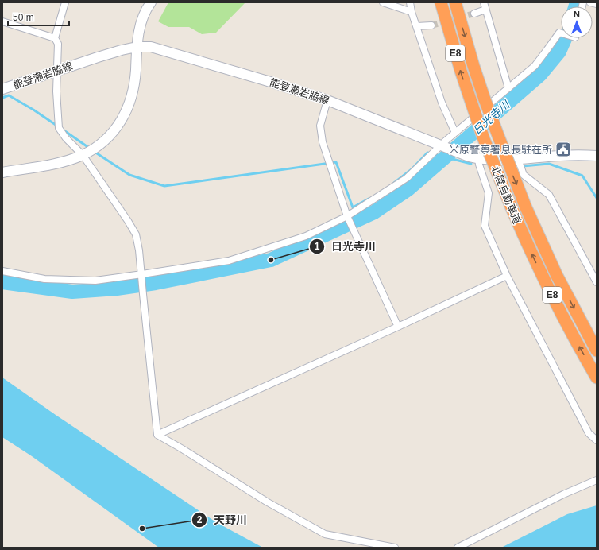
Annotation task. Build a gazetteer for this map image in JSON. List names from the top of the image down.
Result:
{
  "streets": {
    "highway": ["E8", "北陸自動車道"],
    "main road": ["能登瀬岩脇線"]
  },
  "water": ["日光寺川"],
  "places": {
    "public building": ["米原警察署息長駐在所"],
    "other": ["日光寺川", "天野川"]
  },
  "scale_bar": "50 m",
  "north": "top"
}
